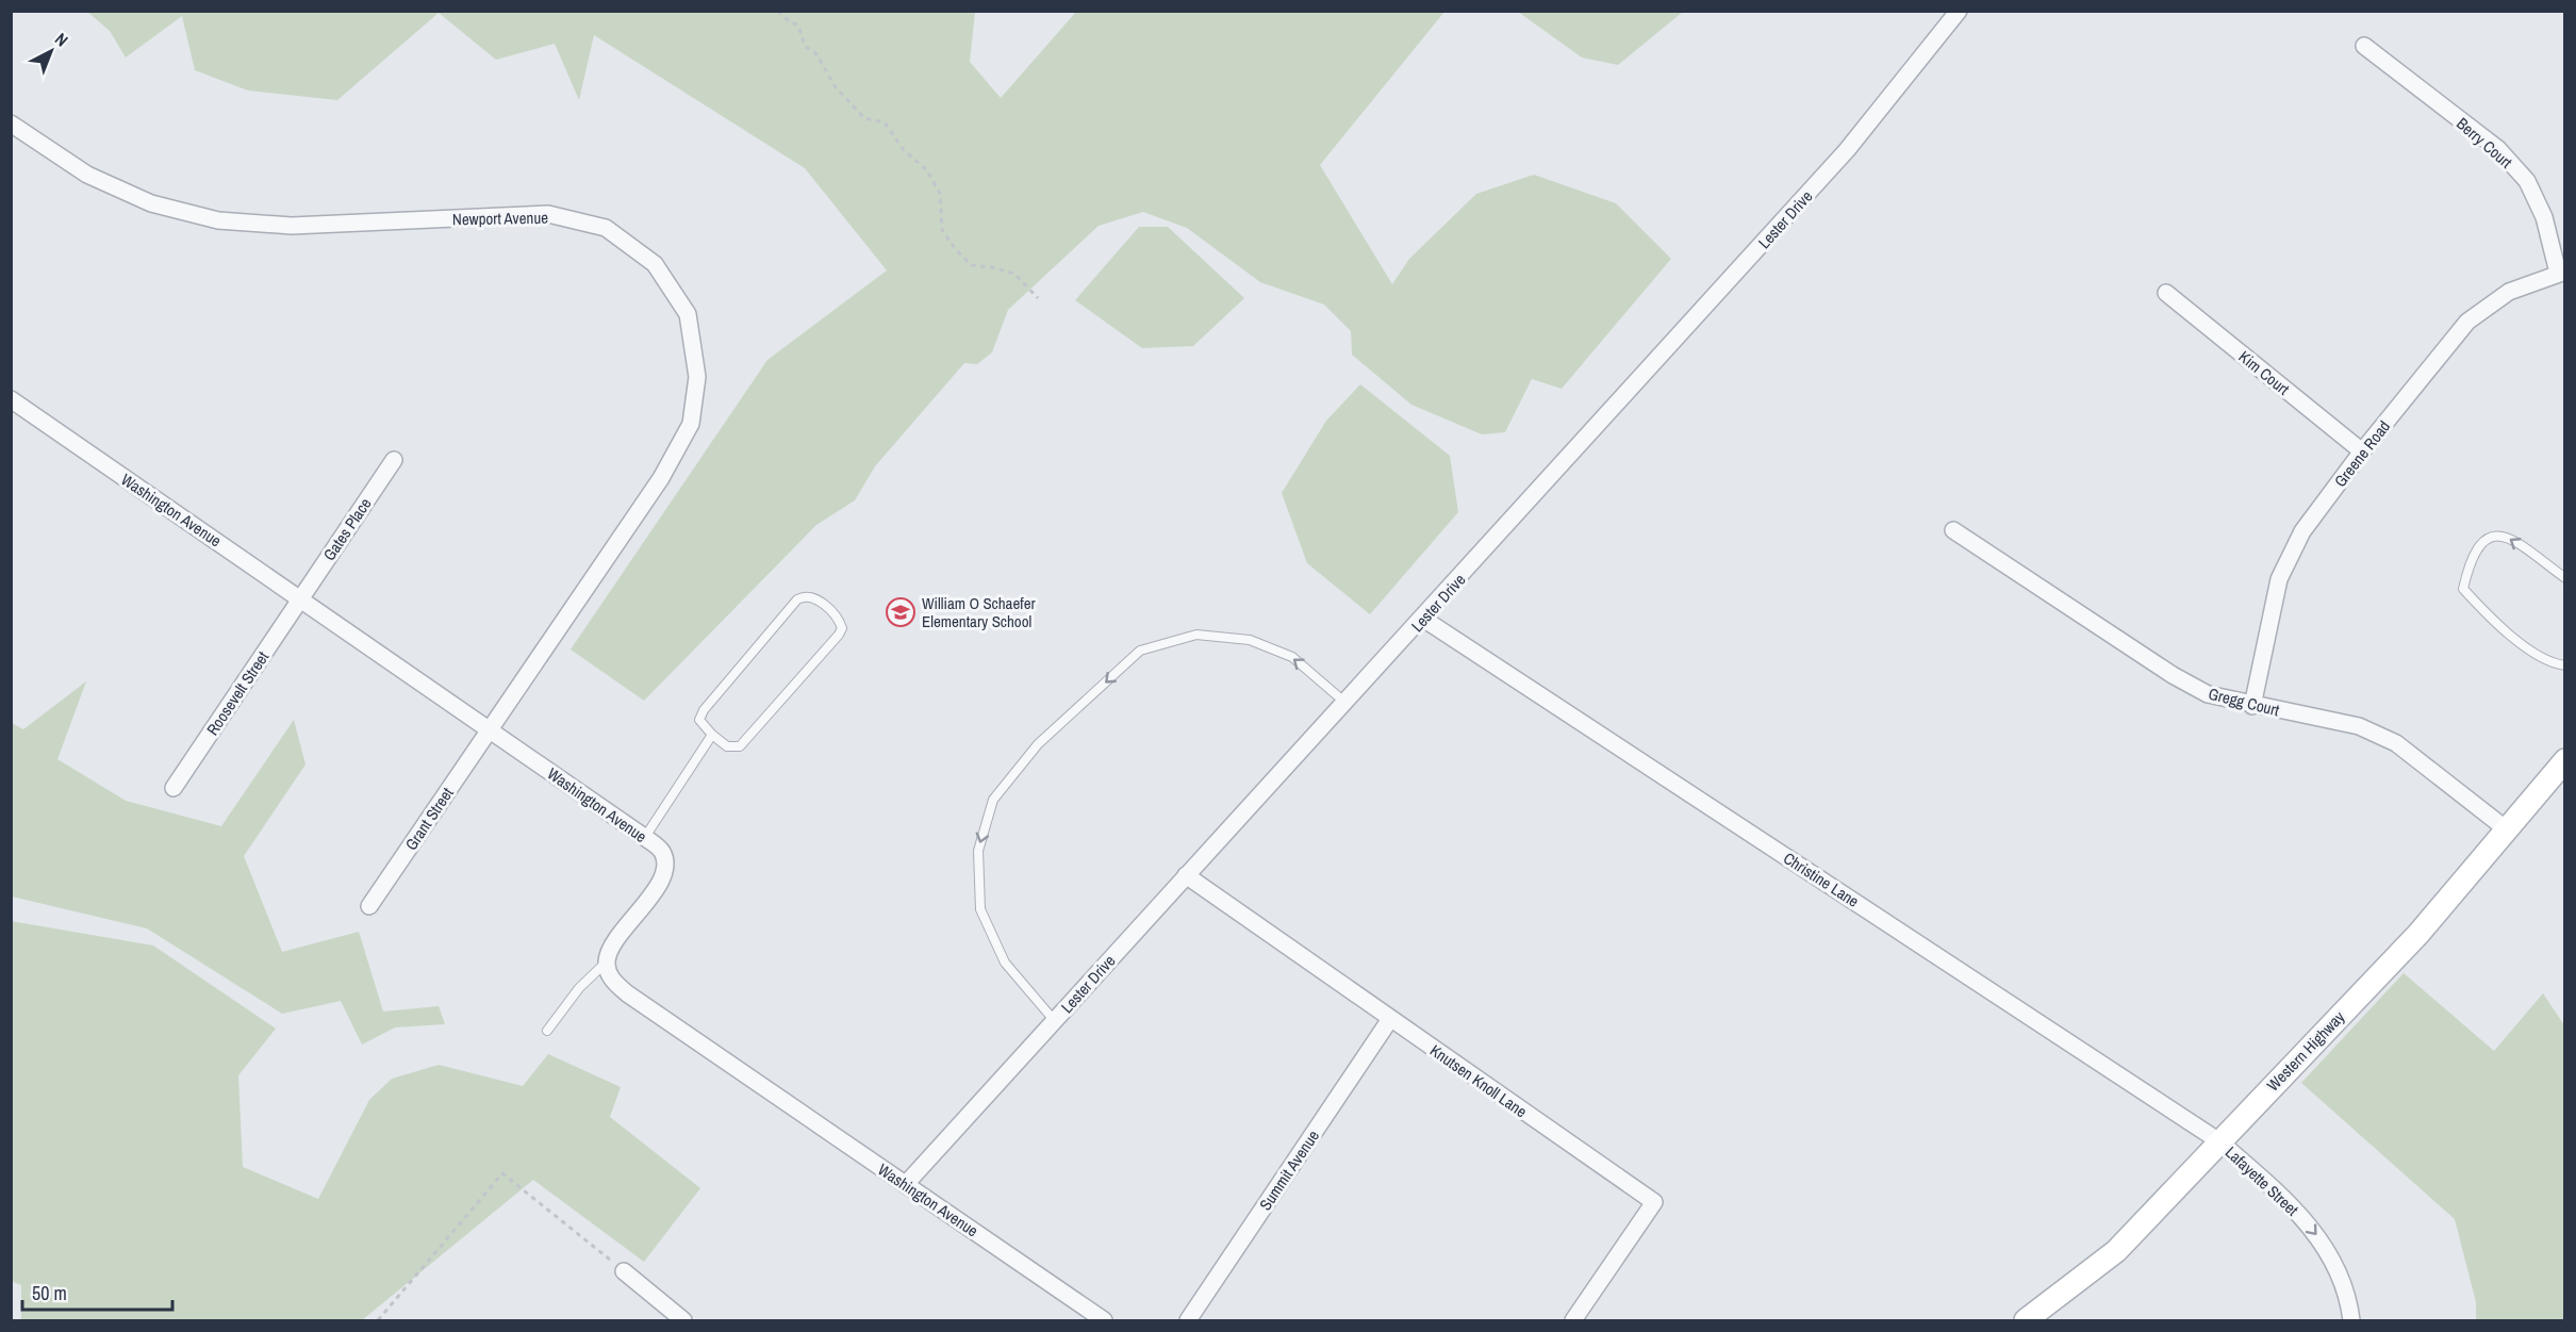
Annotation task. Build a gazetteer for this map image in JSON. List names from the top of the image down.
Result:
{
  "streets": {
    "street": [
      "Berry Court",
      "Newport Avenue",
      "Lester Drive",
      "Kim Court",
      "Greene Road",
      "Washington Avenue",
      "Gates Place",
      "Roosevelt Street",
      "Gregg Court",
      "Grant Street",
      "Christine Lane",
      "Western Highway",
      "Knutsen Knoll Lane",
      "Summit Avenue",
      "Lafayette Street"
    ]
  },
  "crossings": [
    ["Berry Court", "Greene Road"],
    ["Newport Avenue", "Washington Avenue"],
    ["Newport Avenue", "Grant Street"],
    ["Lester Drive", "Washington Avenue"],
    ["Lester Drive", "Christine Lane"],
    ["Lester Drive", "Knutsen Knoll Lane"],
    ["Kim Court", "Greene Road"],
    ["Greene Road", "Gregg Court"],
    ["Washington Avenue", "Gates Place"],
    ["Washington Avenue", "Roosevelt Street"],
    ["Washington Avenue", "Grant Street"],
    ["Gates Place", "Roosevelt Street"],
    ["Gregg Court", "Western Highway"],
    ["Christine Lane", "Western Highway"],
    ["Christine Lane", "Lafayette Street"],
    ["Western Highway", "Lafayette Street"],
    ["Knutsen Knoll Lane", "Summit Avenue"]
  ],
  "one_way": ["Lafayette Street"],
  "places": {
    "school or university": ["William O Schaefer Elementary School"]
  },
  "scale_bar": "50 m",
  "north": "top right"
}
